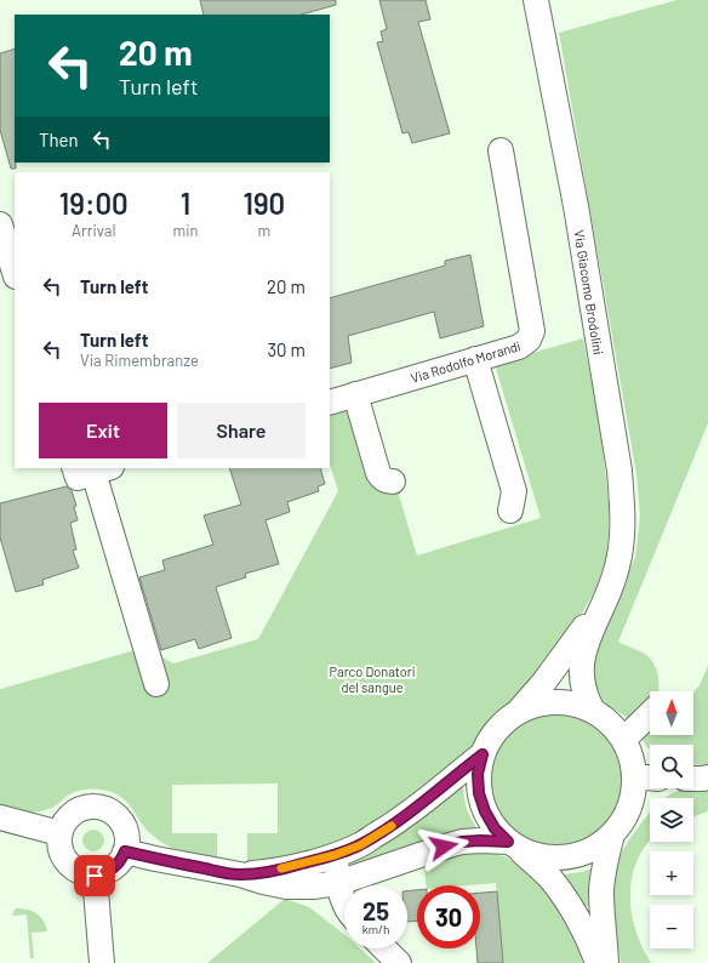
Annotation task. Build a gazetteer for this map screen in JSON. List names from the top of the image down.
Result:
{
  "streets": {
    "street": ["Via Giacomo Brodolini", "Via Rodolfo Morandi"]
  },
  "parks": ["Parco Donatori del sangue"],
  "north": "top",
  "page": {
    "turn": ["20 m", "Turn left"],
    "then": "Then",
    "eta": [
      "19:00",
      "Arrival",
      "1",
      "min",
      "190",
      "m"
    ],
    "list": [
      {
        "name": "Turn left",
        "value": "20 m"
      },
      {
        "name": "Turn left",
        "note": "Via Rimembranze",
        "value": "30 m"
      }
    ],
    "buttons": ["Exit", "Share"],
    "map_buttons": ["+", "−"],
    "speed": "25 km/h",
    "limit": "30"
  }
}
